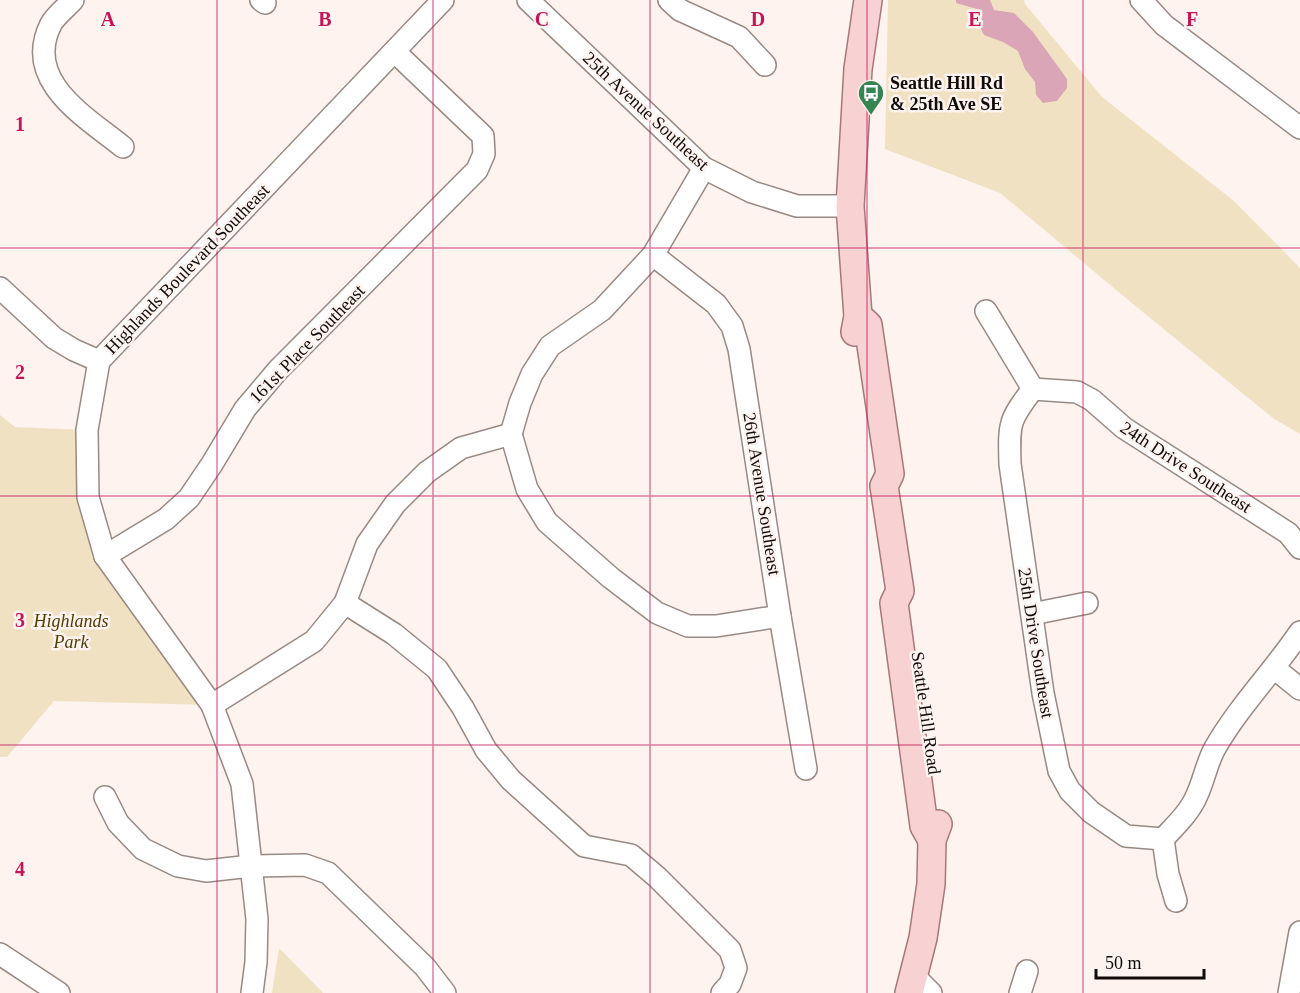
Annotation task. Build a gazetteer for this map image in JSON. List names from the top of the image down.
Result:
{
  "streets": {
    "main road": ["Seattle Hill Road"],
    "street": [
      "25th Avenue Southeast",
      "Highlands Boulevard Southeast",
      "161st Place Southeast",
      "24th Drive Southeast",
      "26th Avenue Southeast",
      "25th Drive Southeast"
    ]
  },
  "crossings": [
    ["25th Avenue Southeast", "Seattle Hill Road"],
    ["Highlands Boulevard Southeast", "161st Place Southeast"],
    ["24th Drive Southeast", "25th Drive Southeast"]
  ],
  "parks": ["Highlands Park"],
  "places": {
    "bus stop": ["Seattle Hill Rd & 25th Ave SE"]
  },
  "scale_bar": "50 m",
  "grid": {
    "columns": [
      "A",
      "B",
      "C",
      "D",
      "E",
      "F"
    ],
    "rows": [
      "1",
      "2",
      "3",
      "4"
    ]
  }
}
